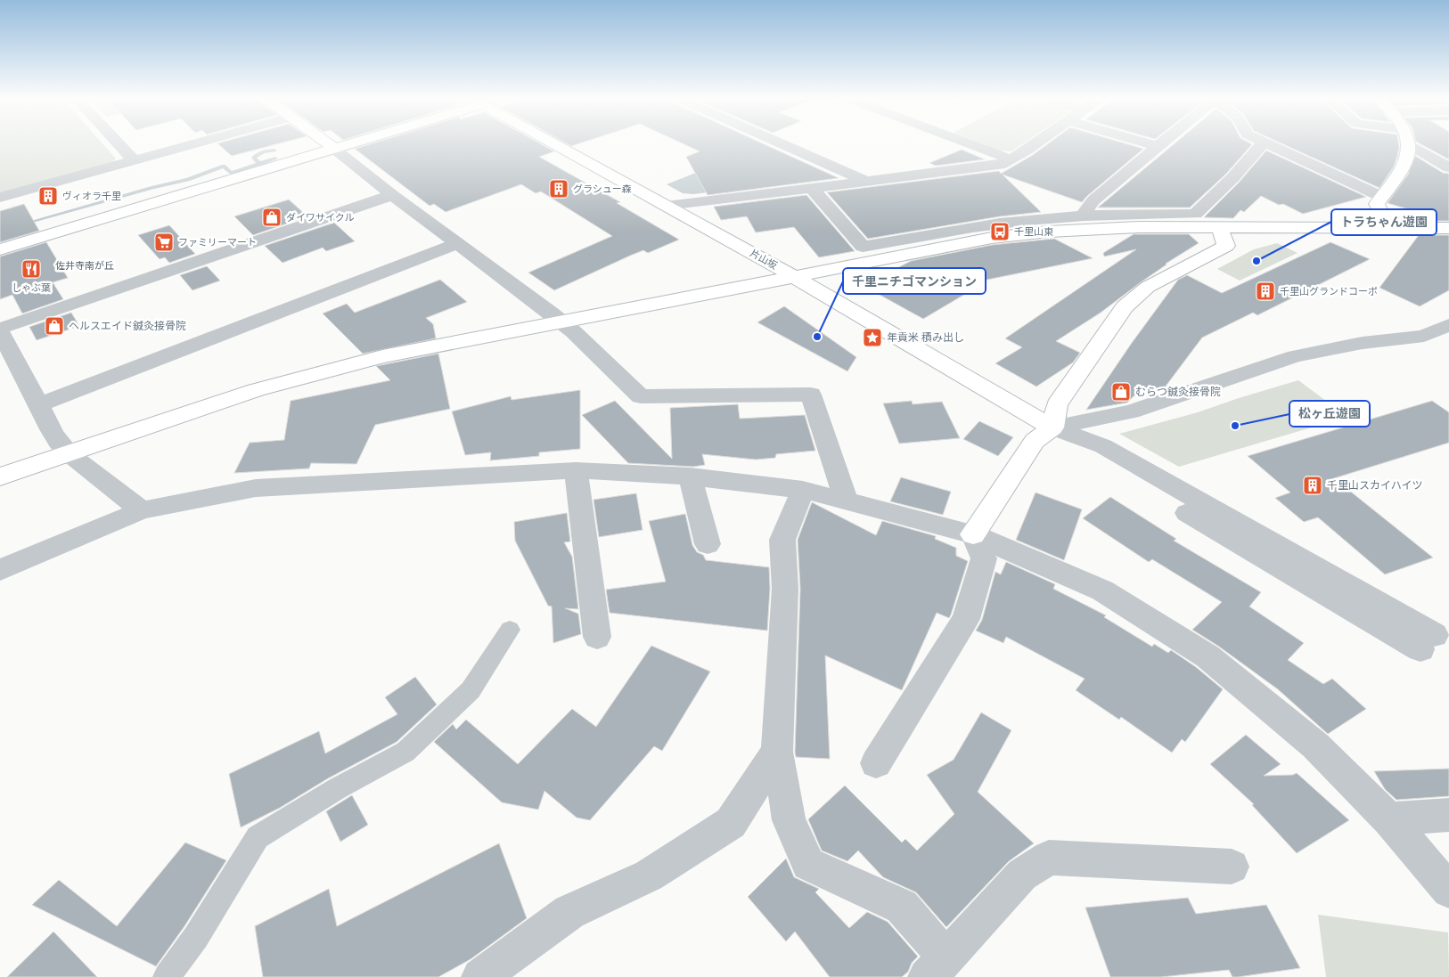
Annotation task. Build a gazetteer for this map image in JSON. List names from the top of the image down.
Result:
{
  "streets": {
    "street": ["片山坂"]
  },
  "districts": ["佐井寺南が丘"],
  "places": {
    "building": [
      "グラシュー森",
      "ヴィオラ千里",
      "千里山グランドコーポ",
      "千里山スカイハイツ"
    ],
    "shop": ["ダイワサイクル", "ヘルスエイド鍼灸接骨院", "むらつ鍼灸接骨院"],
    "bus stop": ["千里山東"],
    "supermarket": ["ファミリーマート"],
    "other": ["トラちゃん遊園", "千里ニチゴマンション", "松ヶ丘遊園"],
    "restaurant": ["しゃぶ葉"],
    "place": ["年貢米 積み出し"]
  }
}
